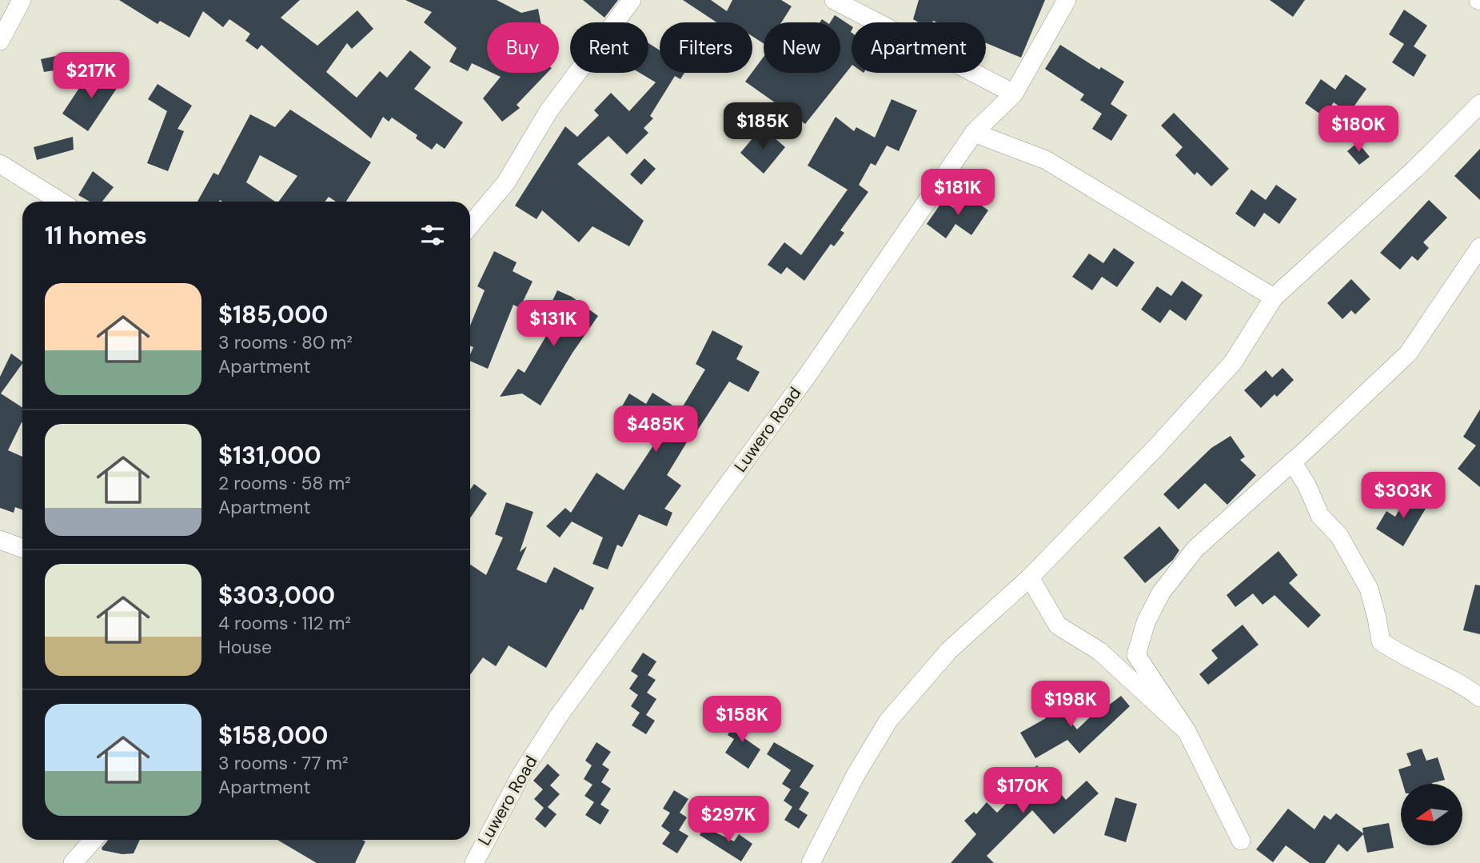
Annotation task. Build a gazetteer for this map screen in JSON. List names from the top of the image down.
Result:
{
  "streets": {
    "street": ["Luwero Road"]
  },
  "north": "left",
  "page": {
    "chip": [
      "Buy",
      "Rent",
      "Filters",
      "New",
      "Apartment"
    ],
    "price": [
      "$217K",
      "$185K",
      "$180K",
      "$181K",
      "$131K",
      "$485K",
      "$303K",
      "$198K",
      "$158K",
      "$170K",
      "$297K"
    ],
    "heading": "11 homes",
    "list": [
      {
        "name": "$185,000",
        "note": "3 rooms · 80 m² · Apartment"
      },
      {
        "name": "$131,000",
        "note": "2 rooms · 58 m² · Apartment"
      },
      {
        "name": "$303,000",
        "note": "4 rooms · 112 m² · House"
      },
      {
        "name": "$158,000",
        "note": "3 rooms · 77 m² · Apartment"
      }
    ]
  }
}
